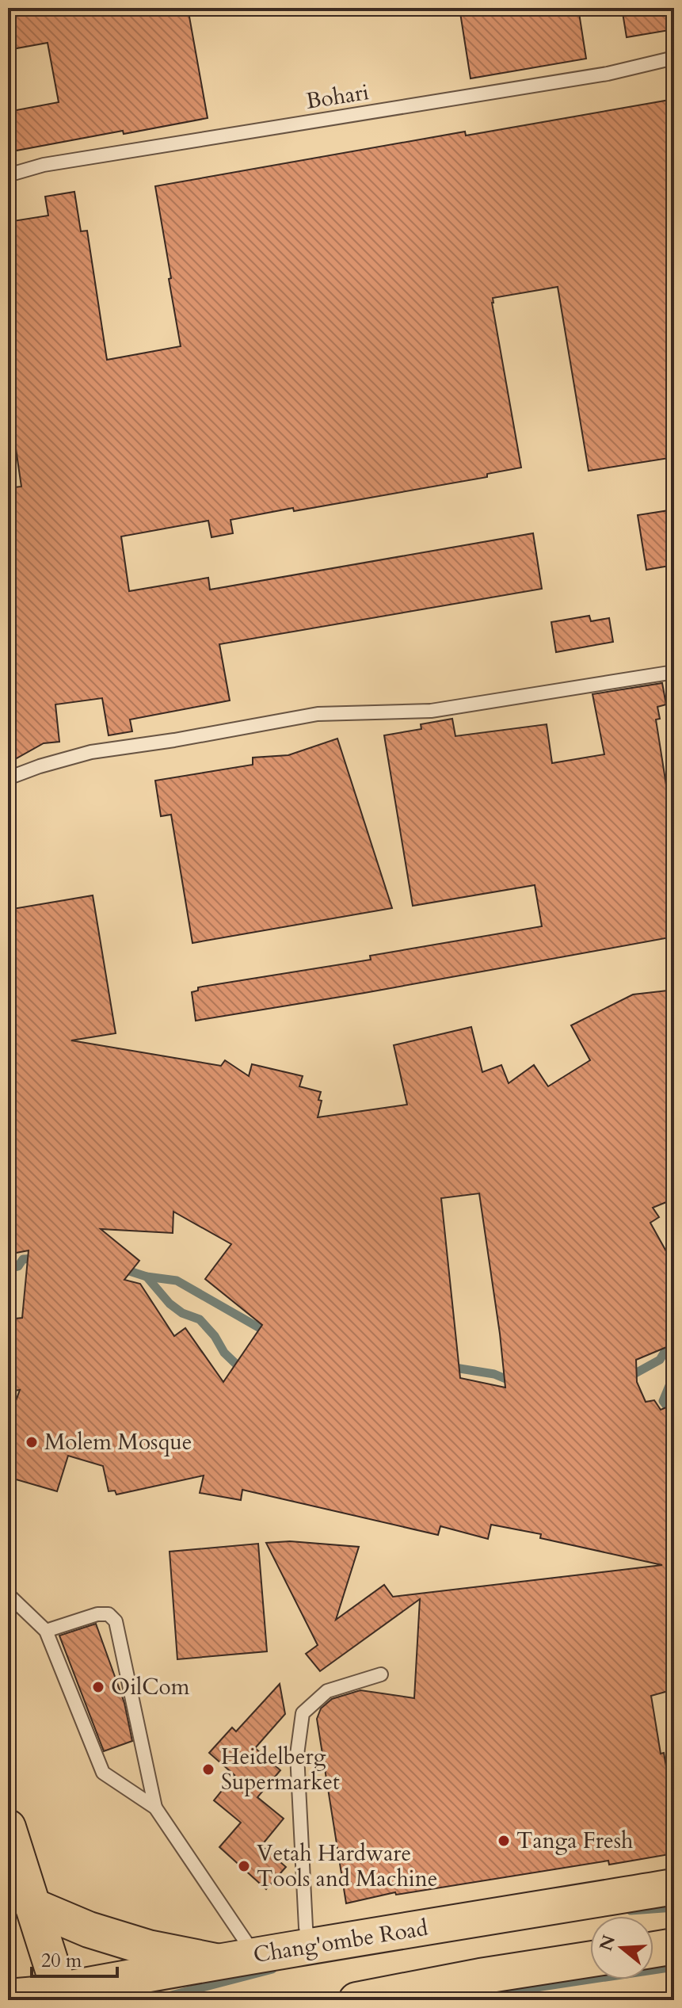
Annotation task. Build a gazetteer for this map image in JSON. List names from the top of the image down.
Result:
{
  "streets": {
    "main road": ["Chang'ombe Road"],
    "lane": ["Bohari"]
  },
  "places": [
    "Molem Mosque",
    "OilCom",
    "Heidelberg Supermarket",
    "Tanga Fresh",
    "Vetah Hardware Tools and Machine"
  ],
  "scale_bar": "20 m",
  "north": "left"
}
